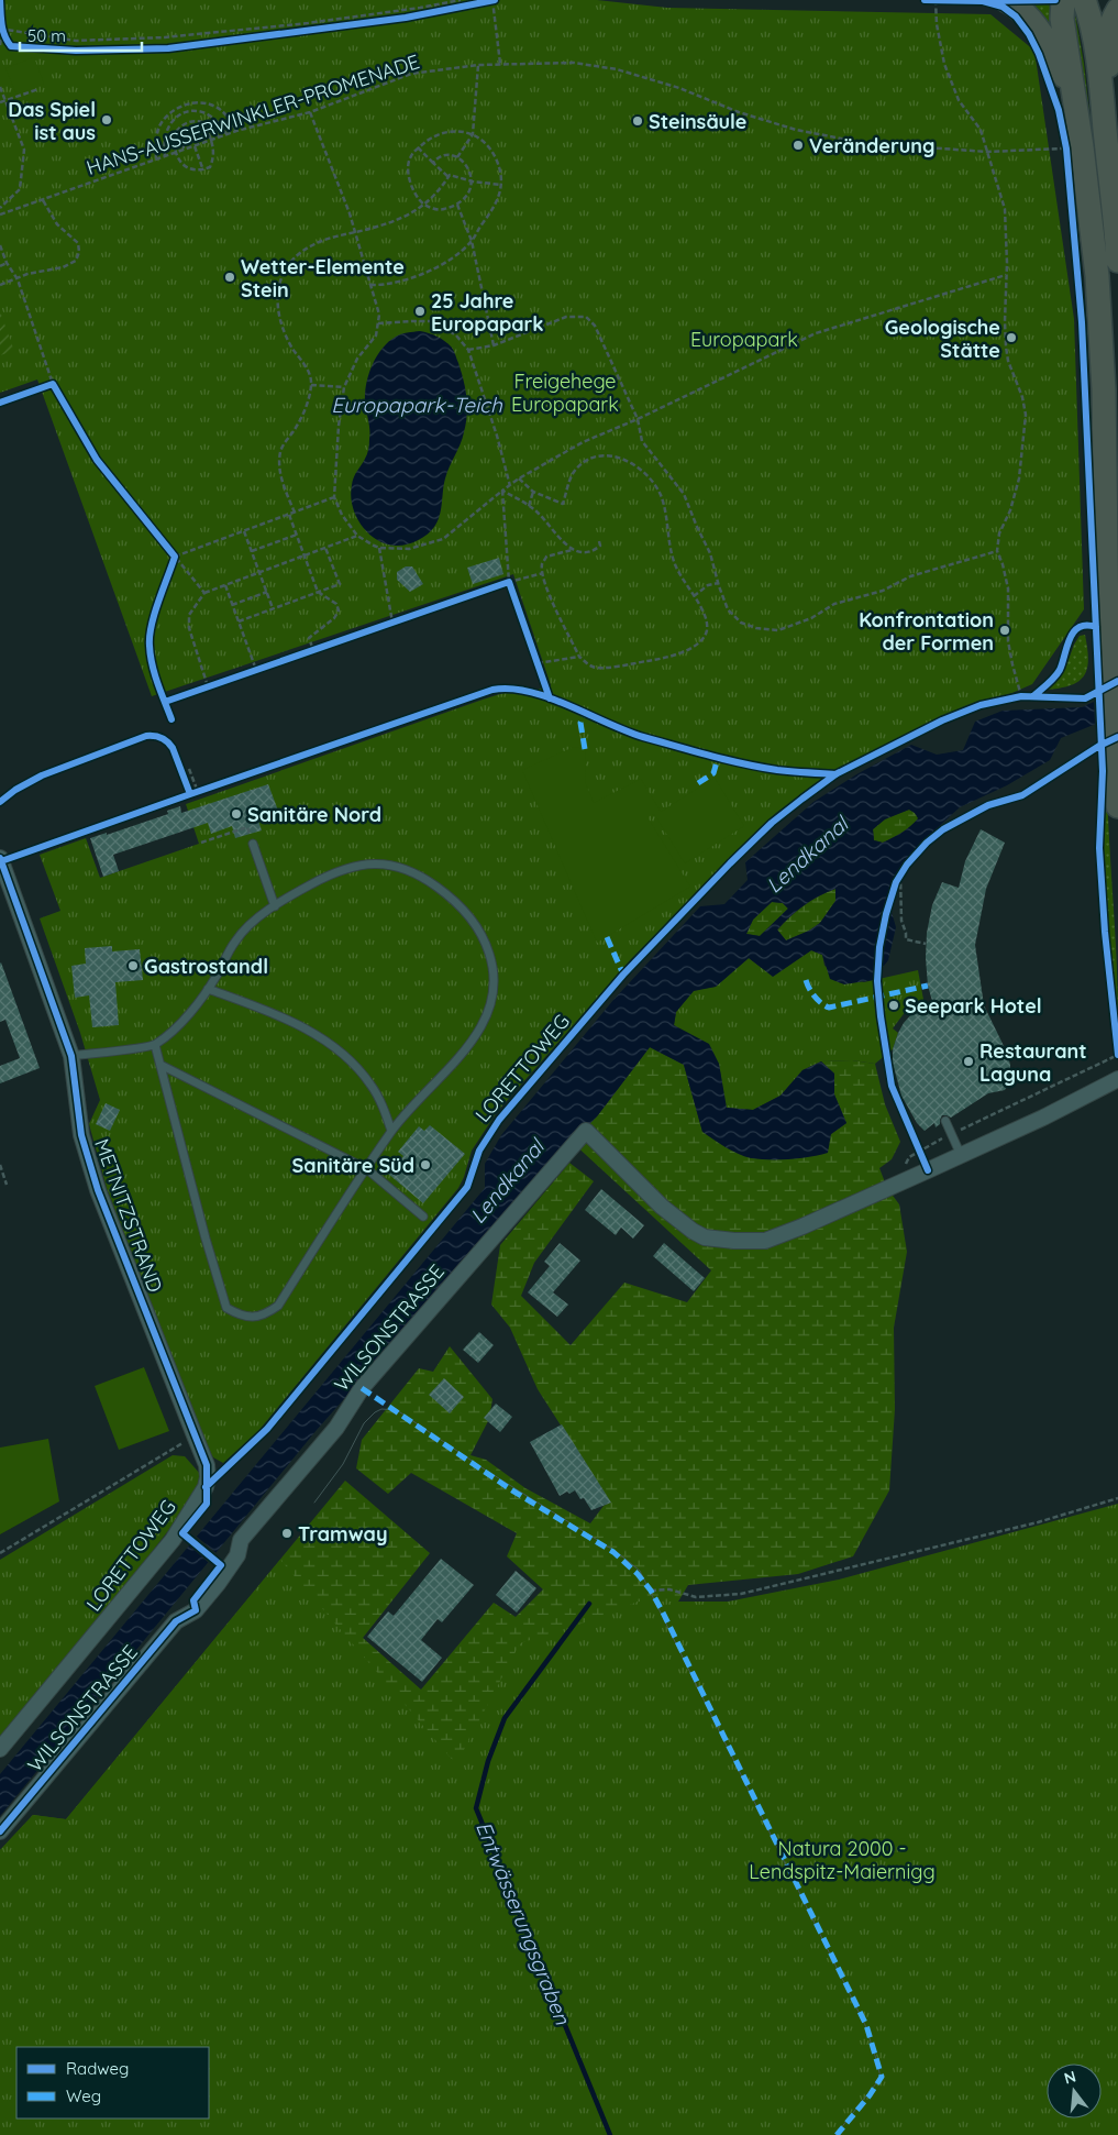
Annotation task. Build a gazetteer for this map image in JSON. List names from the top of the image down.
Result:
{
  "streets": {
    "street": ["LORETTOWEG", "METNITZSTRAND", "WILSONSTRASSE"],
    "path": ["HANS-AUSSERWINKLER-PROMENADE"]
  },
  "crossings": [
    ["LORETTOWEG", "METNITZSTRAND"]
  ],
  "water": ["Europapark-Teich", "Lendkanal", "Entwässerungsgraben"],
  "parks": ["Europapark", "Freigehege Europapark", "Natura 2000 - Lendspitz-Maiernigg"],
  "places": [
    "Das Spiel ist aus",
    "Steinsäule",
    "Veränderung",
    "Wetter-Elemente Stein",
    "25 Jahre Europapark",
    "Geologische Stätte",
    "Konfrontation der Formen",
    "Sanitäre Nord",
    "Gastrostandl",
    "Seepark Hotel",
    "Restaurant Laguna",
    "Sanitäre Süd",
    "Tramway"
  ],
  "legend": ["Radweg", "Weg"],
  "scale_bar": "50 m",
  "north": "top"
}
